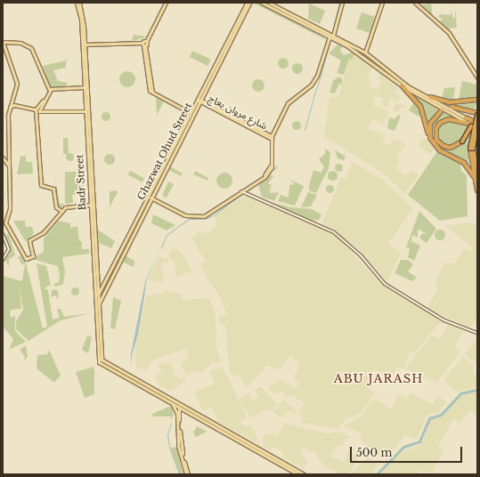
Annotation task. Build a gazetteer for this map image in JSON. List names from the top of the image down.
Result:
{
  "streets": {
    "main road": ["شارع مروان بعاج", "Ghazwat Ohud Street", "Badr Street"]
  },
  "crossings": [
    ["شارع مروان بعاج", "Ghazwat Ohud Street"],
    ["Ghazwat Ohud Street", "Badr Street"]
  ],
  "districts": ["ABU JARASH"],
  "scale_bar": "500 m"
}
